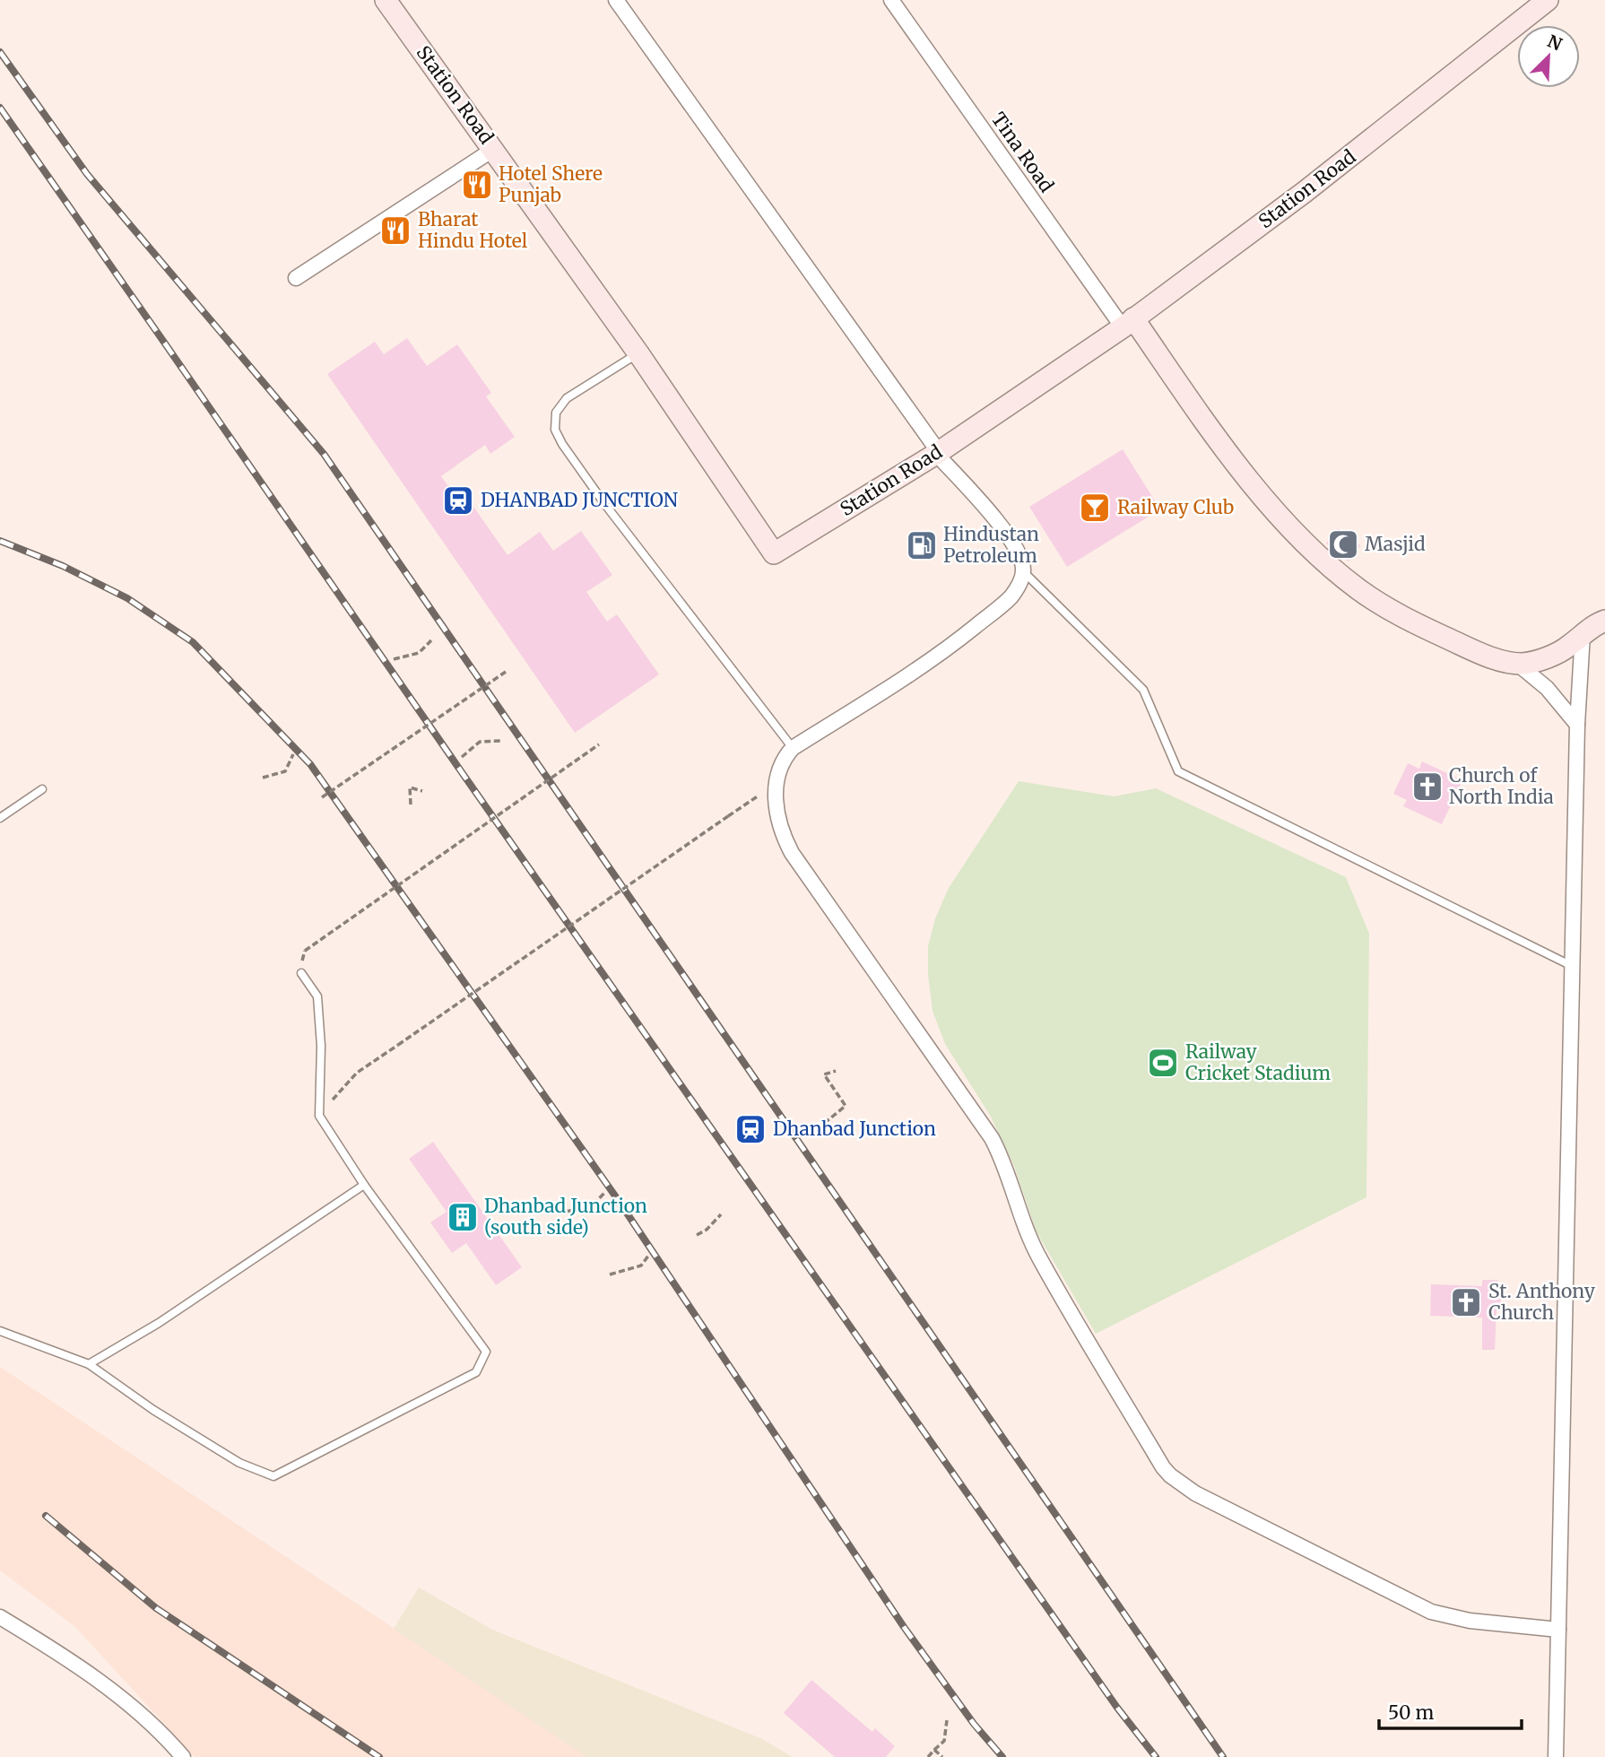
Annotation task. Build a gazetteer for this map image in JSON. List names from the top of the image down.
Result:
{
  "streets": {
    "street": ["Station Road", "Tina Road"]
  },
  "crossings": [
    ["Station Road", "Tina Road"]
  ],
  "places": {
    "restaurant": ["Hotel Shere Punjab", "Bharat Hindu Hotel"],
    "station": ["DHANBAD JUNCTION", "Dhanbad Junction"],
    "bar": ["Railway Club"],
    "mosque": ["Masjid"],
    "fuel station": ["Hindustan Petroleum"],
    "church": ["Church of North India", "St. Anthony Church"],
    "sports": ["Railway Cricket Stadium"],
    "building": ["Dhanbad Junction (south side)"]
  },
  "scale_bar": "50 m",
  "north": "top right"
}
